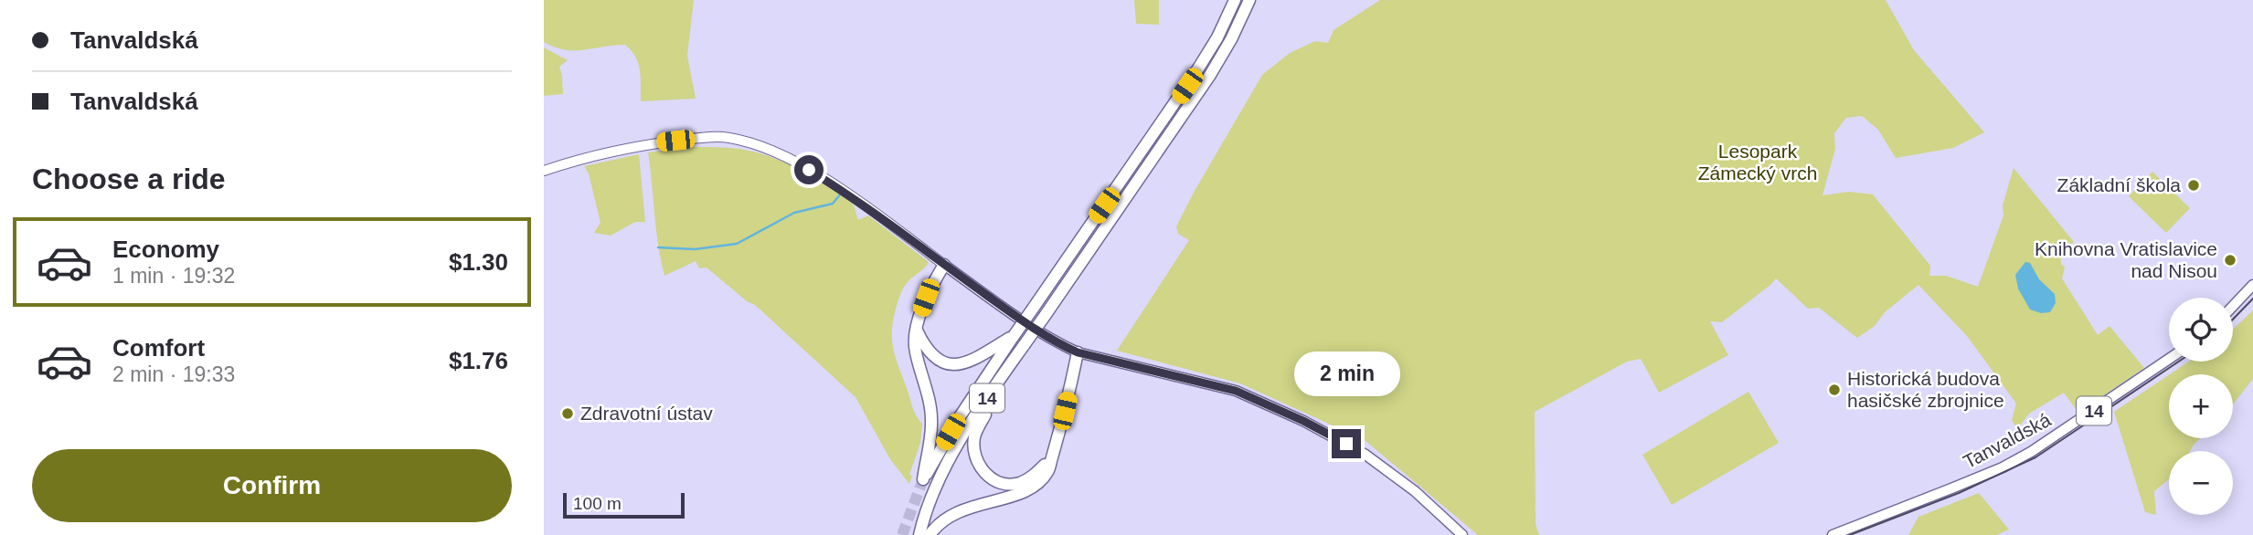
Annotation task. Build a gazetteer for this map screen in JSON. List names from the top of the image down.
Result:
{
  "streets": {
    "highway": ["14"],
    "main road": ["Tanvaldská"]
  },
  "parks": ["Lesopark Zámecký vrch"],
  "places": [
    "Základní škola",
    "Knihovna Vratislavice nad Nisou",
    "Historická budova hasičské zbrojnice",
    "Zdravotní ústav"
  ],
  "scale_bar": "100 m",
  "page": {
    "banner": ["Tanvaldská", "Tanvaldská"],
    "heading": "Choose a ride",
    "list": [
      {
        "name": "Economy",
        "note": "1 min · 19:32",
        "value": "$1.30"
      },
      {
        "name": "Comfort",
        "note": "2 min · 19:33",
        "value": "$1.76"
      }
    ],
    "map_buttons": ["+", "−"],
    "bubble": "2 min",
    "buttons": "Confirm",
    "scale": "100 m"
  }
}
